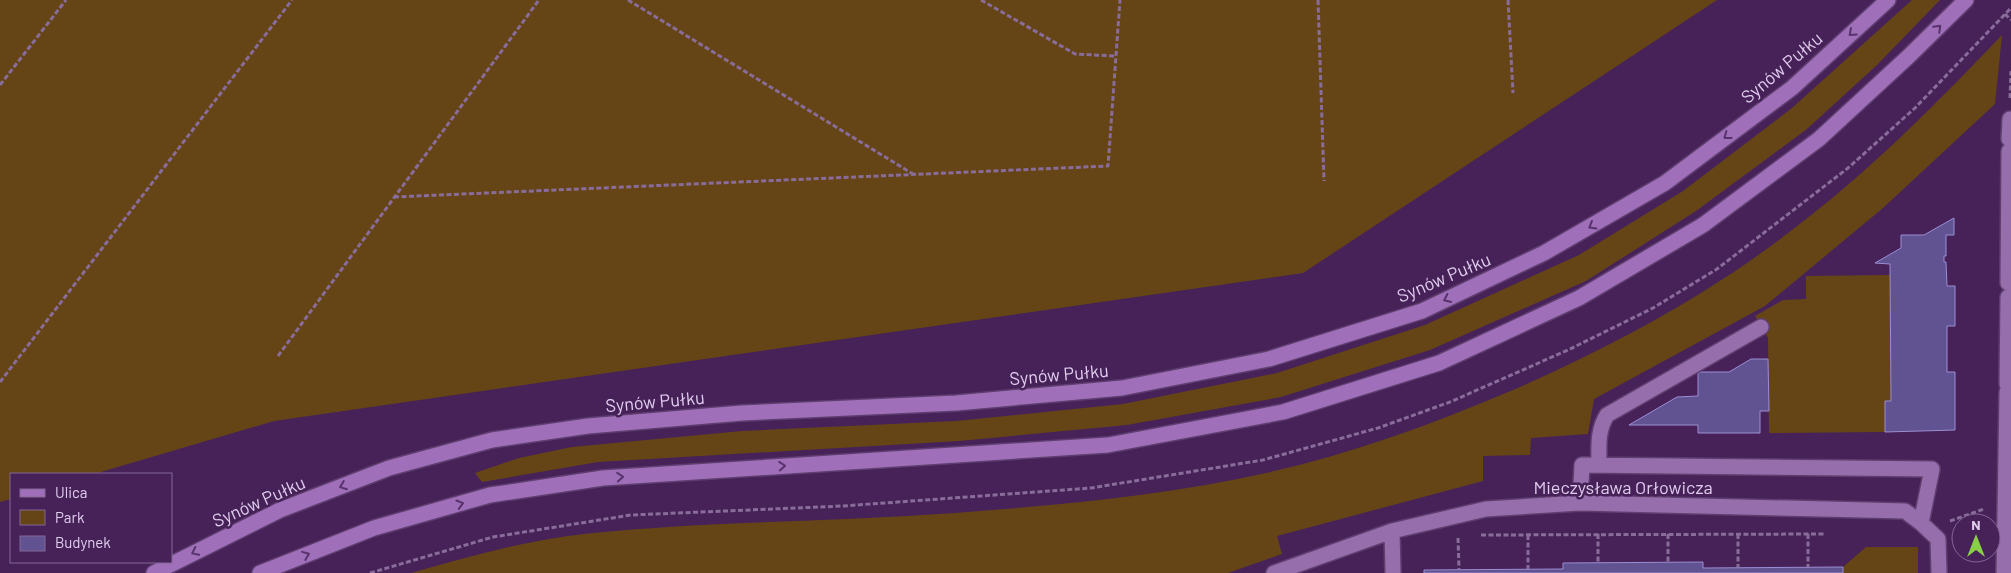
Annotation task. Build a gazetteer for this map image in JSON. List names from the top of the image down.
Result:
{
  "streets": {
    "main road": ["Synów Pułku"],
    "street": ["Mieczysława Orłowicza"]
  },
  "legend": ["Ulica", "Park", "Budynek"],
  "north": "top"
}
